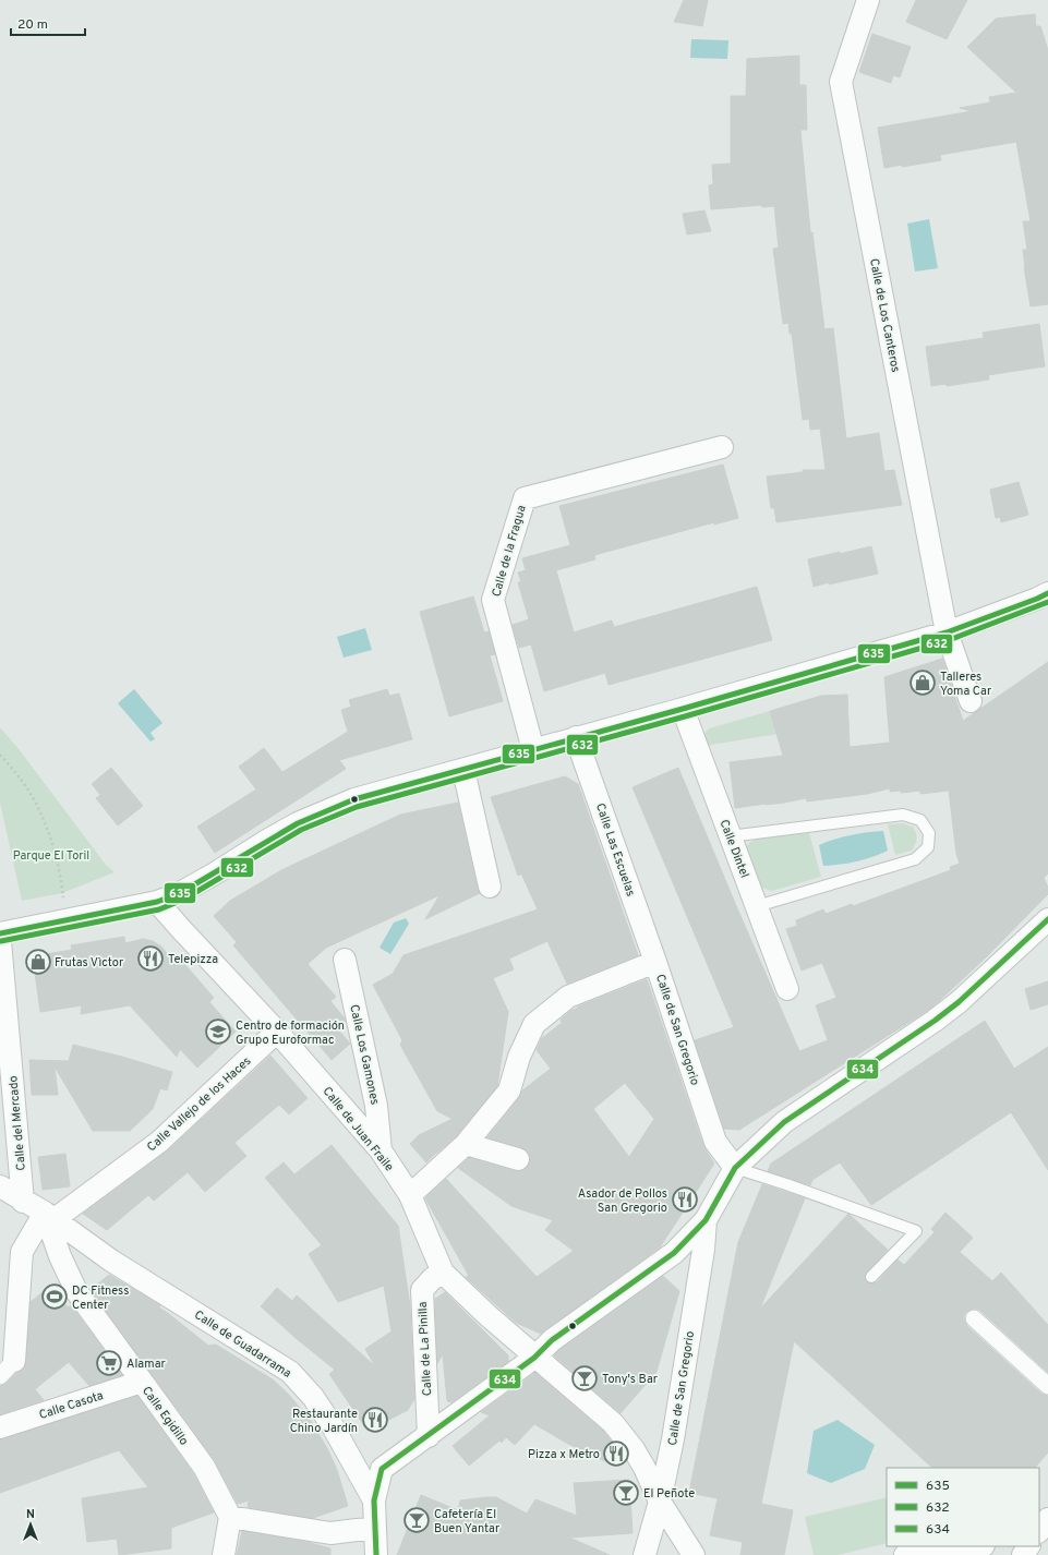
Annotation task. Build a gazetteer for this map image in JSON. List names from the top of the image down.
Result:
{
  "streets": {
    "street": [
      "Calle de Los Canteros",
      "Calle de la Fragua",
      "Calle Dintel",
      "Calle Las Escuelas",
      "Calle de San Gregorio",
      "Calle Los Gamones",
      "Calle Vallejo de los Haces",
      "Calle del Mercado",
      "Calle de Juan Fraile",
      "Calle de Guadarrama",
      "Calle de La Pinilla",
      "Calle Casota",
      "Calle Egidillo"
    ]
  },
  "crossings": [
    ["Calle Las Escuelas", "Calle de San Gregorio"],
    ["Calle de San Gregorio", "Calle de Juan Fraile"],
    ["Calle de San Gregorio", "Calle de Guadarrama"],
    ["Calle de San Gregorio", "Calle de La Pinilla"],
    ["Calle Los Gamones", "Calle de Juan Fraile"],
    ["Calle Vallejo de los Haces", "Calle de Juan Fraile"],
    ["Calle Vallejo de los Haces", "Calle de Guadarrama"],
    ["Calle Vallejo de los Haces", "Calle Egidillo"],
    ["Calle del Mercado", "Calle de Guadarrama"],
    ["Calle de Juan Fraile", "Calle de La Pinilla"],
    ["Calle de Guadarrama", "Calle Egidillo"],
    ["Calle Casota", "Calle Egidillo"]
  ],
  "parks": ["Parque El Toril"],
  "places": {
    "shop": ["Talleres Yoma Car", "Frutas Vìctor"],
    "restaurant": [
      "Telepizza",
      "Asador de Pollos San Gregorio",
      "Restaurante Chino Jardín",
      "Pizza x Metro"
    ],
    "school or university": ["Centro de formación Grupo Euroformac"],
    "sports": ["DC Fitness Center"],
    "supermarket": ["Alamar"],
    "bar": ["Tony's Bar", "El Peñote", "Cafetería El Buen Yantar"]
  },
  "lines": ["transit line 635", "transit line 632", "transit line 634"],
  "legend": ["635", "632", "634"],
  "scale_bar": "20 m",
  "north": "top"
}
